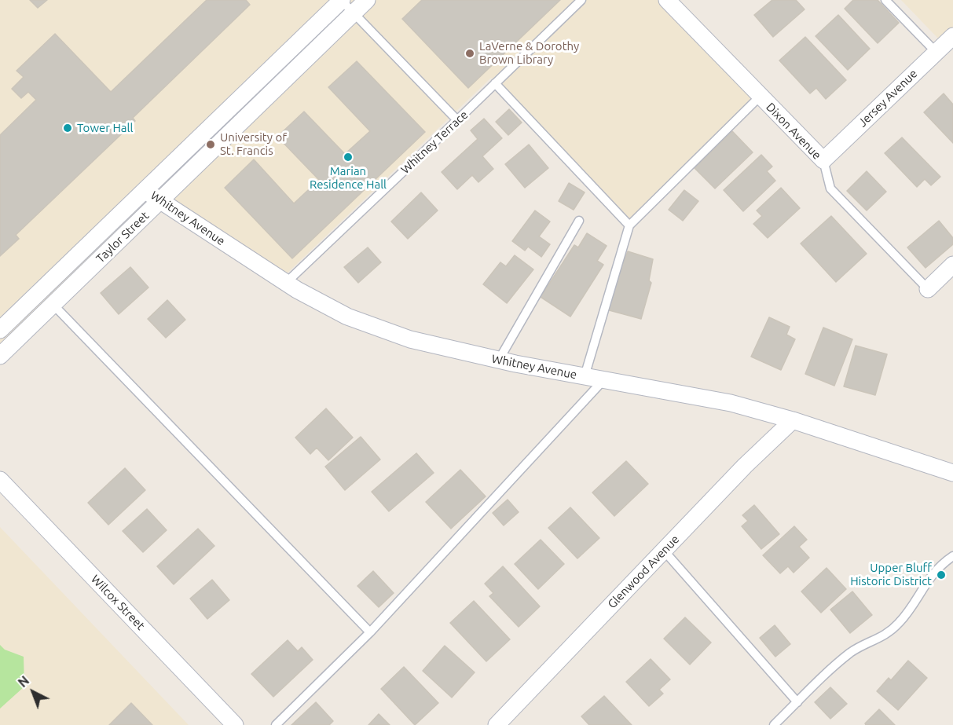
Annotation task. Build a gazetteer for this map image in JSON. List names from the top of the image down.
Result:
{
  "streets": {
    "street": [
      "Jersey Avenue",
      "Dixon Avenue",
      "Whitney Avenue",
      "Taylor Street",
      "Glenwood Avenue",
      "Wilcox Street"
    ],
    "lane": ["Whitney Terrace"]
  },
  "crossings": [
    ["Jersey Avenue", "Dixon Avenue"],
    ["Whitney Terrace", "Whitney Avenue"],
    ["Whitney Avenue", "Taylor Street"],
    ["Whitney Avenue", "Glenwood Avenue"]
  ],
  "places": [
    "LaVerne & Dorothy Brown Library",
    "Tower Hall",
    "University of St. Francis",
    "Marian Residence Hall",
    "Upper Bluff Historic District"
  ],
  "north": "top left"
}
